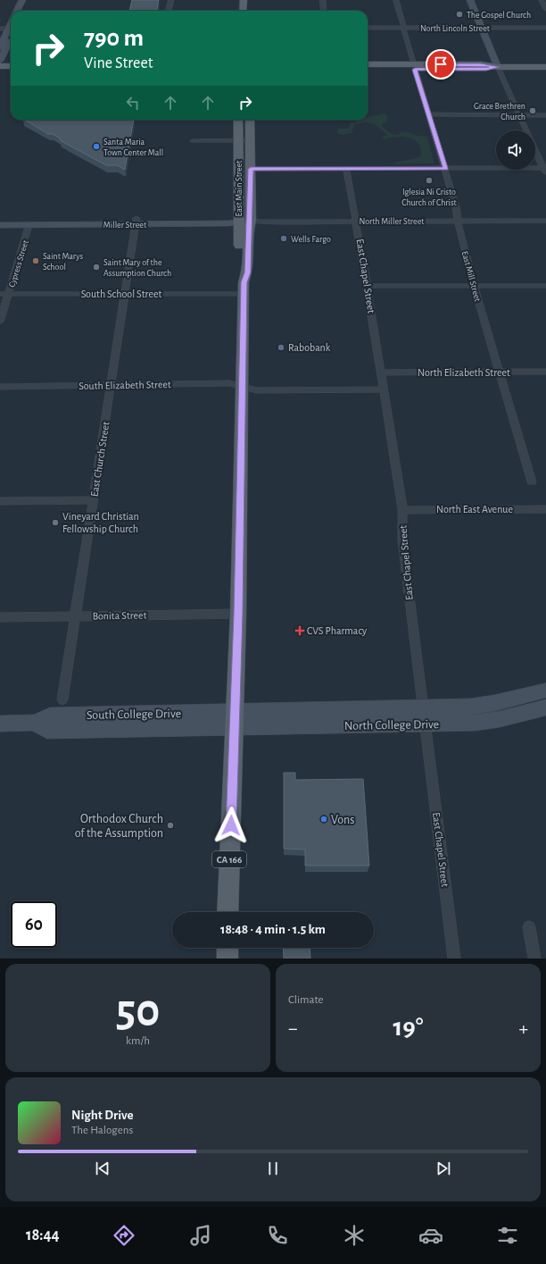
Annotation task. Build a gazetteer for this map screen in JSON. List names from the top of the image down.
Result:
{
  "streets": {
    "main road": ["East Main Street", "CA 166"],
    "street": [
      "North Lincoln Street",
      "North Miller Street",
      "Miller Street",
      "Cypress Street",
      "East Chapel Street",
      "East Mill Street",
      "South School Street",
      "North Elizabeth Street",
      "South Elizabeth Street",
      "East Church Street",
      "North East Avenue",
      "Bonita Street",
      "South College Drive",
      "North College Drive"
    ]
  },
  "crossings": [
    ["North Lincoln Street", "East Mill Street"],
    ["East Main Street", "North Miller Street"],
    ["East Main Street", "Miller Street"],
    ["East Main Street", "South School Street"],
    ["East Main Street", "South Elizabeth Street"],
    ["East Main Street", "Bonita Street"],
    ["East Main Street", "South College Drive"],
    ["East Main Street", "North College Drive"],
    ["North Miller Street", "Miller Street"],
    ["North Miller Street", "East Chapel Street"],
    ["North Miller Street", "East Mill Street"],
    ["Miller Street", "Cypress Street"],
    ["Miller Street", "East Church Street"],
    ["Cypress Street", "South School Street"],
    ["East Chapel Street", "North Elizabeth Street"],
    ["East Chapel Street", "North East Avenue"],
    ["East Chapel Street", "North College Drive"],
    ["East Mill Street", "North Elizabeth Street"],
    ["South School Street", "East Church Street"],
    ["South Elizabeth Street", "East Church Street"],
    ["East Church Street", "Bonita Street"],
    ["South College Drive", "North College Drive"]
  ],
  "places": {
    "other": [
      "The Gospel Church",
      "Grace Brethren Church",
      "Santa Maria Town Center Mall",
      "Iglesia Ni Cristo Church of Christ",
      "Wells Fargo",
      "Saint Marys School",
      "Saint Mary of the Assumption Church",
      "Rabobank",
      "Vineyard Christian Fellowship Church",
      "Vons",
      "Orthodox Church of the Assumption"
    ],
    "health": ["CVS Pharmacy"]
  },
  "page": {
    "turn": ["790 m", "Vine Street"],
    "limit": "60",
    "trip": "18:48 · 4 min · 1.5 km",
    "tile": [
      ["50", "km/h"],
      "Climate"
    ],
    "heat": ["−", "19°", "+"],
    "song": ["Night Drive", "The Halogens"],
    "tabs": "18:44"
  }
}
